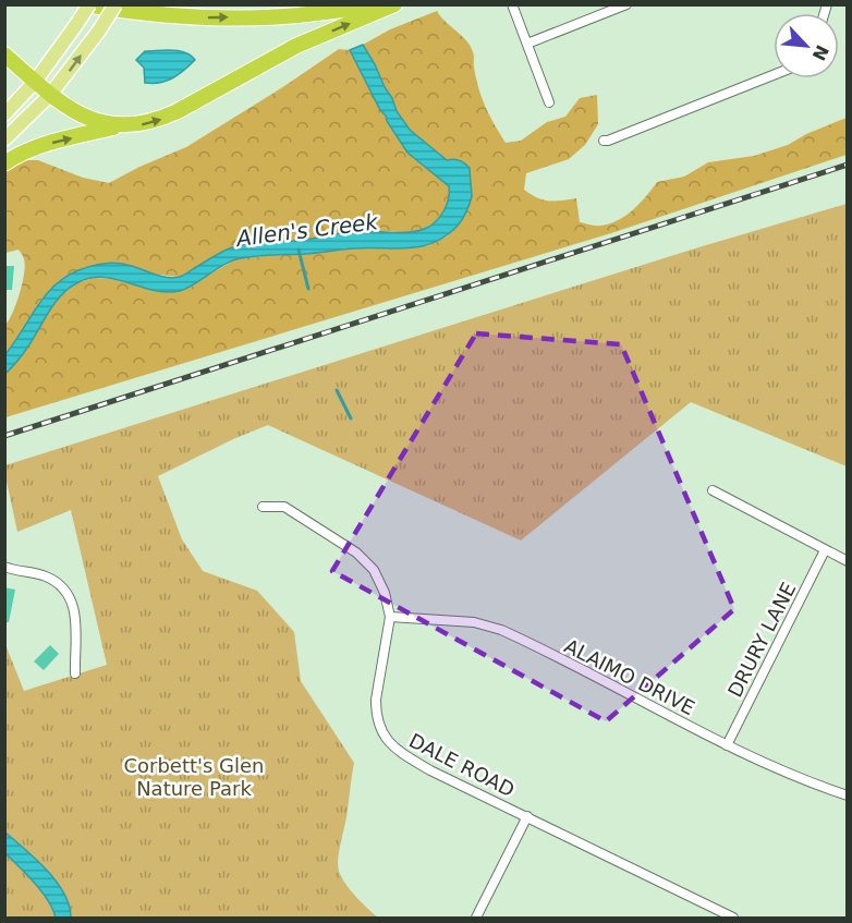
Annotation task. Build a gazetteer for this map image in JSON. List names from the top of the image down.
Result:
{
  "streets": {
    "street": ["DRURY LANE", "ALAIMO DRIVE", "DALE ROAD"]
  },
  "crossings": [
    ["DRURY LANE", "ALAIMO DRIVE"],
    ["ALAIMO DRIVE", "DALE ROAD"]
  ],
  "water": ["Allen's Creek"],
  "parks": ["Corbett's Glen Nature Park"],
  "north": "bottom right"
}
